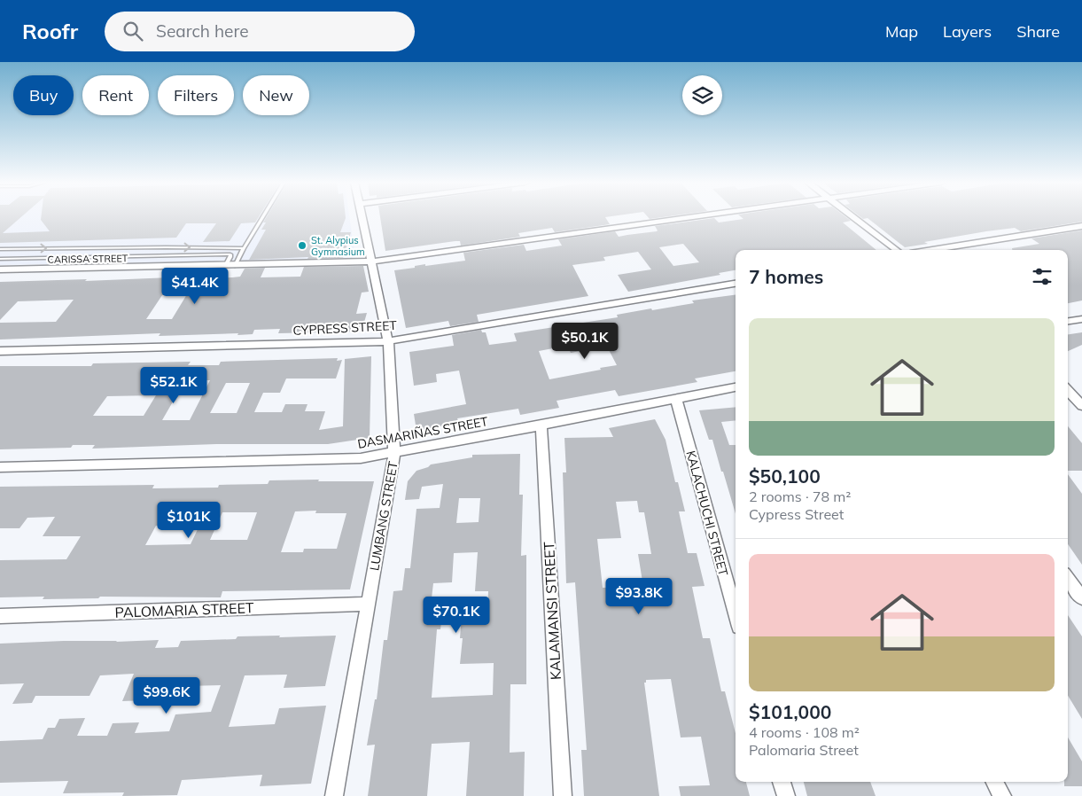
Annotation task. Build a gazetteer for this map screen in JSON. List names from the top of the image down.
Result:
{
  "streets": {
    "street": [
      "CARISSA STREET",
      "CYPRESS STREET",
      "DASMARIÑAS STREET",
      "KALACHUCHI STREET",
      "LUMBANG STREET",
      "PALOMARIA STREET",
      "KALAMANSI STREET"
    ]
  },
  "crossings": [
    ["CARISSA STREET", "LUMBANG STREET"],
    ["CYPRESS STREET", "LUMBANG STREET"],
    ["DASMARIÑAS STREET", "KALACHUCHI STREET"],
    ["DASMARIÑAS STREET", "LUMBANG STREET"],
    ["DASMARIÑAS STREET", "KALAMANSI STREET"],
    ["LUMBANG STREET", "PALOMARIA STREET"]
  ],
  "places": ["St. Alypius Gymnasium"],
  "page": {
    "header": "Roofr",
    "search": "Search here",
    "nav": ["Map", "Layers", "Share"],
    "chip": [
      "Buy",
      "Rent",
      "Filters",
      "New"
    ],
    "heading": "7 homes",
    "price": [
      "$41.4K",
      "$50.1K",
      "$52.1K",
      "$101K",
      "$93.8K",
      "$70.1K",
      "$99.6K"
    ],
    "list": [
      {
        "name": "$50,100",
        "note": "2 rooms · 78 m² · Cypress Street"
      },
      {
        "name": "$101,000",
        "note": "4 rooms · 108 m² · Palomaria Street"
      }
    ]
  }
}
